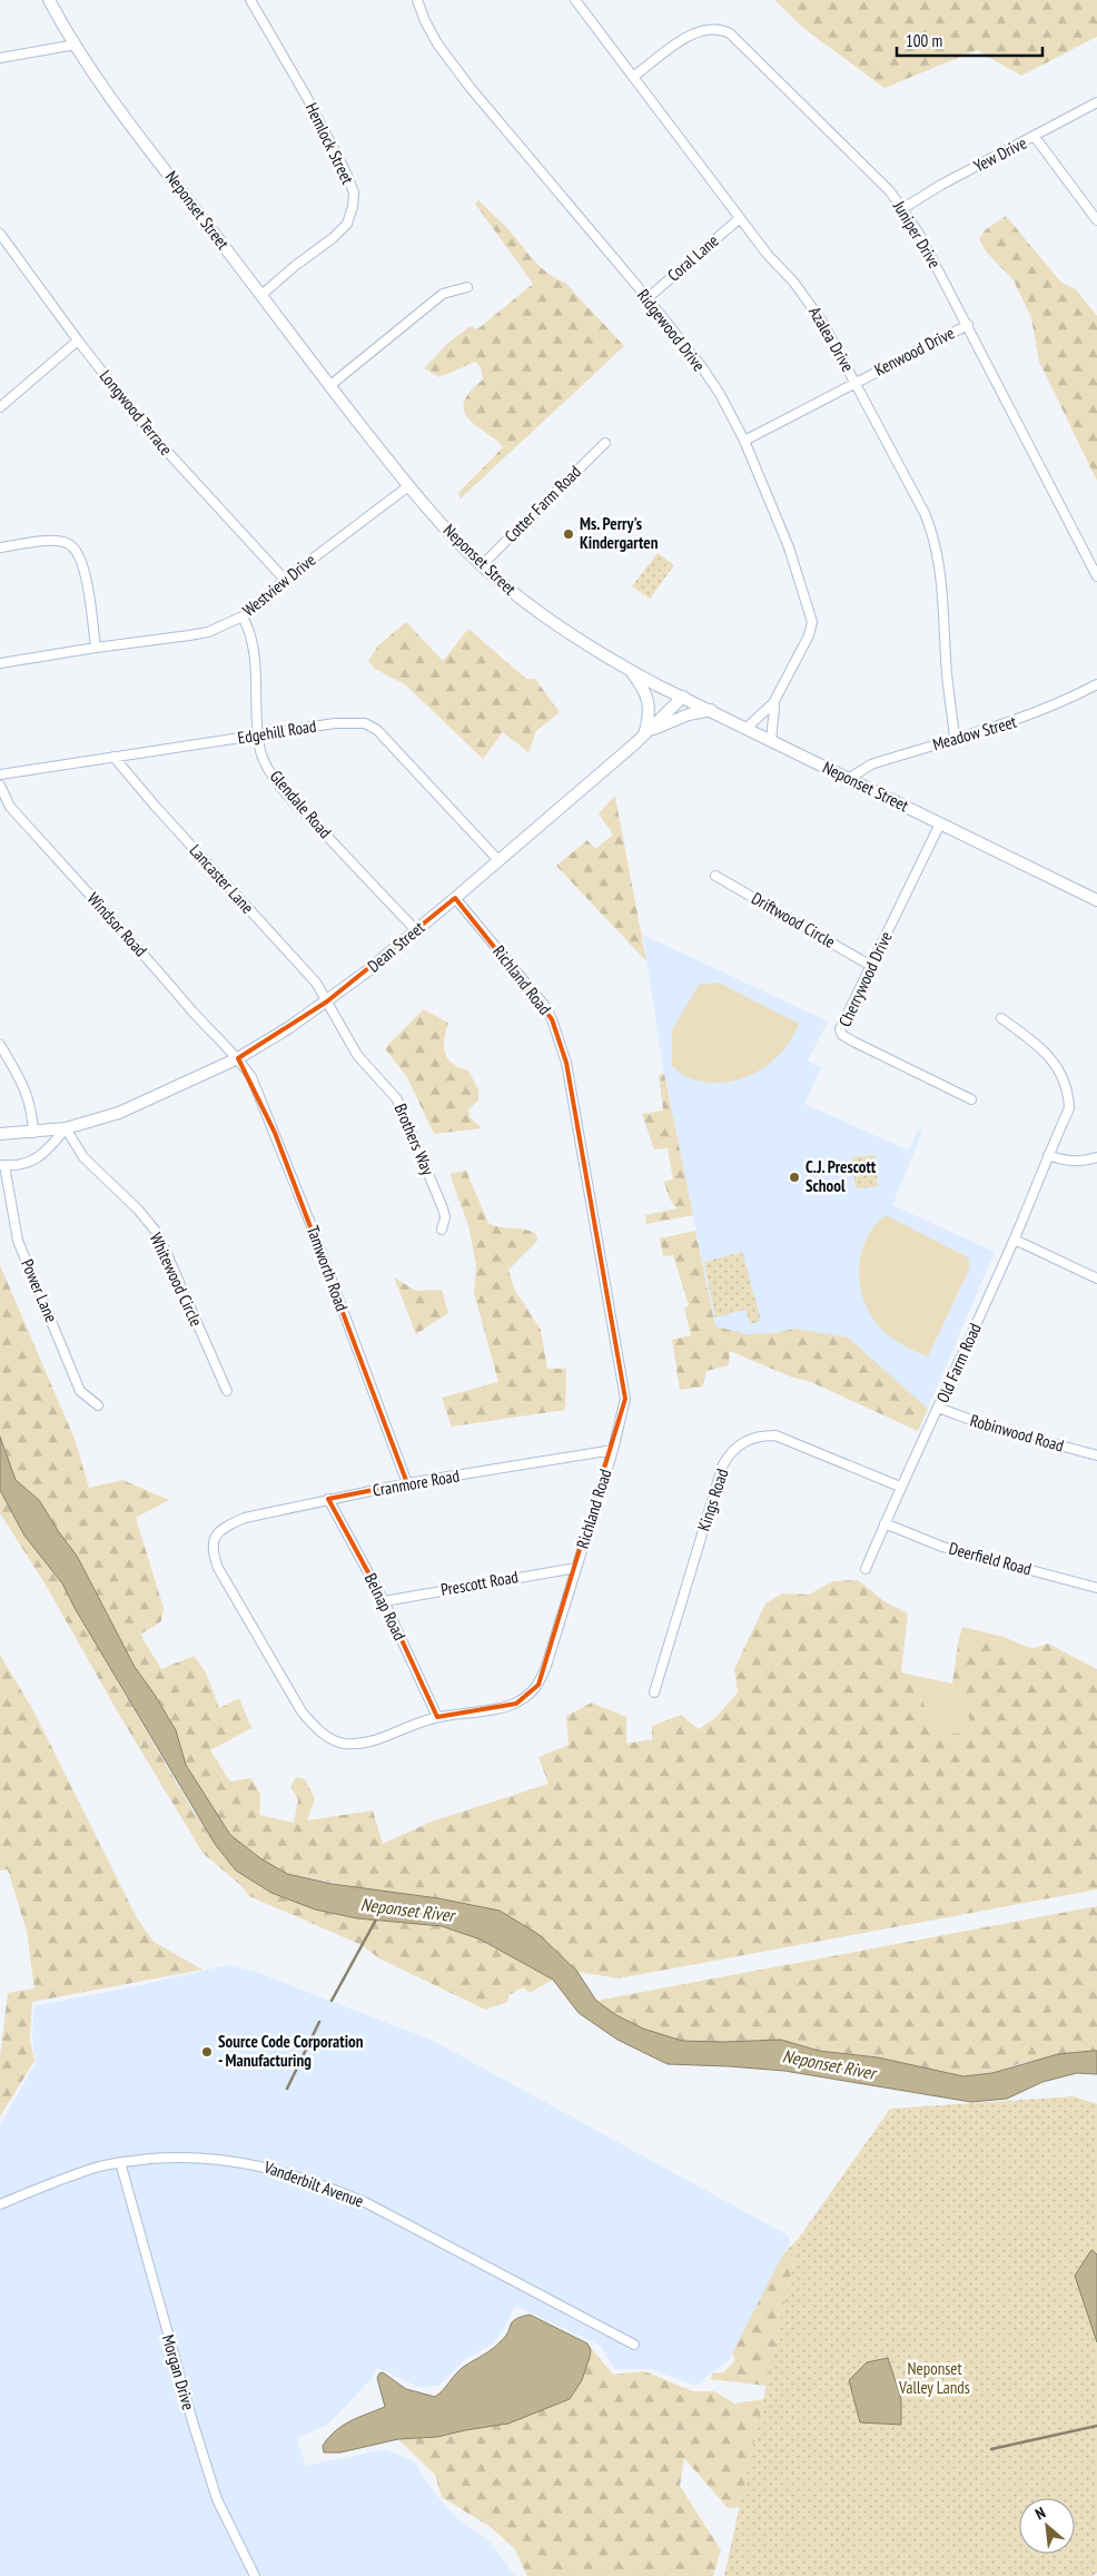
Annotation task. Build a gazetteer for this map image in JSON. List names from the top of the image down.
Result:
{
  "streets": {
    "main road": ["Neponset Street", "Dean Street"],
    "street": [
      "Hemlock Street",
      "Yew Drive",
      "Juniper Drive",
      "Coral Lane",
      "Ridgewood Drive",
      "Azalea Drive",
      "Kenwood Drive",
      "Longwood Terrace",
      "Cotter Farm Road",
      "Westview Drive",
      "Edgehill Road",
      "Meadow Street",
      "Glendale Road",
      "Lancaster Lane",
      "Driftwood Circle",
      "Windsor Road",
      "Cherrywood Drive",
      "Richland Road",
      "Brothers Way",
      "Tamworth Road",
      "Whitewood Circle",
      "Power Lane",
      "Old Farm Road",
      "Robinwood Road",
      "Cranmore Road",
      "Kings Road",
      "Deerfield Road",
      "Prescott Road",
      "Belnap Road",
      "Vanderbilt Avenue",
      "Morgan Drive"
    ]
  },
  "crossings": [
    ["Hemlock Street", "Neponset Street"],
    ["Yew Drive", "Juniper Drive"],
    ["Neponset Street", "Ridgewood Drive"],
    ["Neponset Street", "Cotter Farm Road"],
    ["Neponset Street", "Westview Drive"],
    ["Neponset Street", "Meadow Street"],
    ["Neponset Street", "Dean Street"],
    ["Neponset Street", "Cherrywood Drive"],
    ["Juniper Drive", "Azalea Drive"],
    ["Juniper Drive", "Kenwood Drive"],
    ["Coral Lane", "Ridgewood Drive"],
    ["Coral Lane", "Azalea Drive"],
    ["Ridgewood Drive", "Kenwood Drive"],
    ["Azalea Drive", "Kenwood Drive"],
    ["Azalea Drive", "Meadow Street"],
    ["Longwood Terrace", "Westview Drive"],
    ["Westview Drive", "Glendale Road"],
    ["Edgehill Road", "Glendale Road"],
    ["Edgehill Road", "Lancaster Lane"],
    ["Edgehill Road", "Dean Street"],
    ["Glendale Road", "Dean Street"],
    ["Lancaster Lane", "Dean Street"],
    ["Lancaster Lane", "Brothers Way"],
    ["Driftwood Circle", "Cherrywood Drive"],
    ["Windsor Road", "Dean Street"],
    ["Windsor Road", "Tamworth Road"],
    ["Dean Street", "Richland Road"],
    ["Dean Street", "Brothers Way"],
    ["Dean Street", "Tamworth Road"],
    ["Dean Street", "Whitewood Circle"],
    ["Richland Road", "Cranmore Road"],
    ["Richland Road", "Prescott Road"],
    ["Richland Road", "Belnap Road"],
    ["Tamworth Road", "Cranmore Road"],
    ["Old Farm Road", "Robinwood Road"],
    ["Old Farm Road", "Kings Road"],
    ["Old Farm Road", "Deerfield Road"],
    ["Cranmore Road", "Belnap Road"],
    ["Prescott Road", "Belnap Road"],
    ["Vanderbilt Avenue", "Morgan Drive"]
  ],
  "water": ["Neponset River"],
  "parks": ["Neponset Valley Lands"],
  "places": ["Ms. Perry's Kindergarten", "C.J. Prescott School", "Source Code Corporation - Manufacturing"],
  "scale_bar": "100 m",
  "north": "top left"
}
